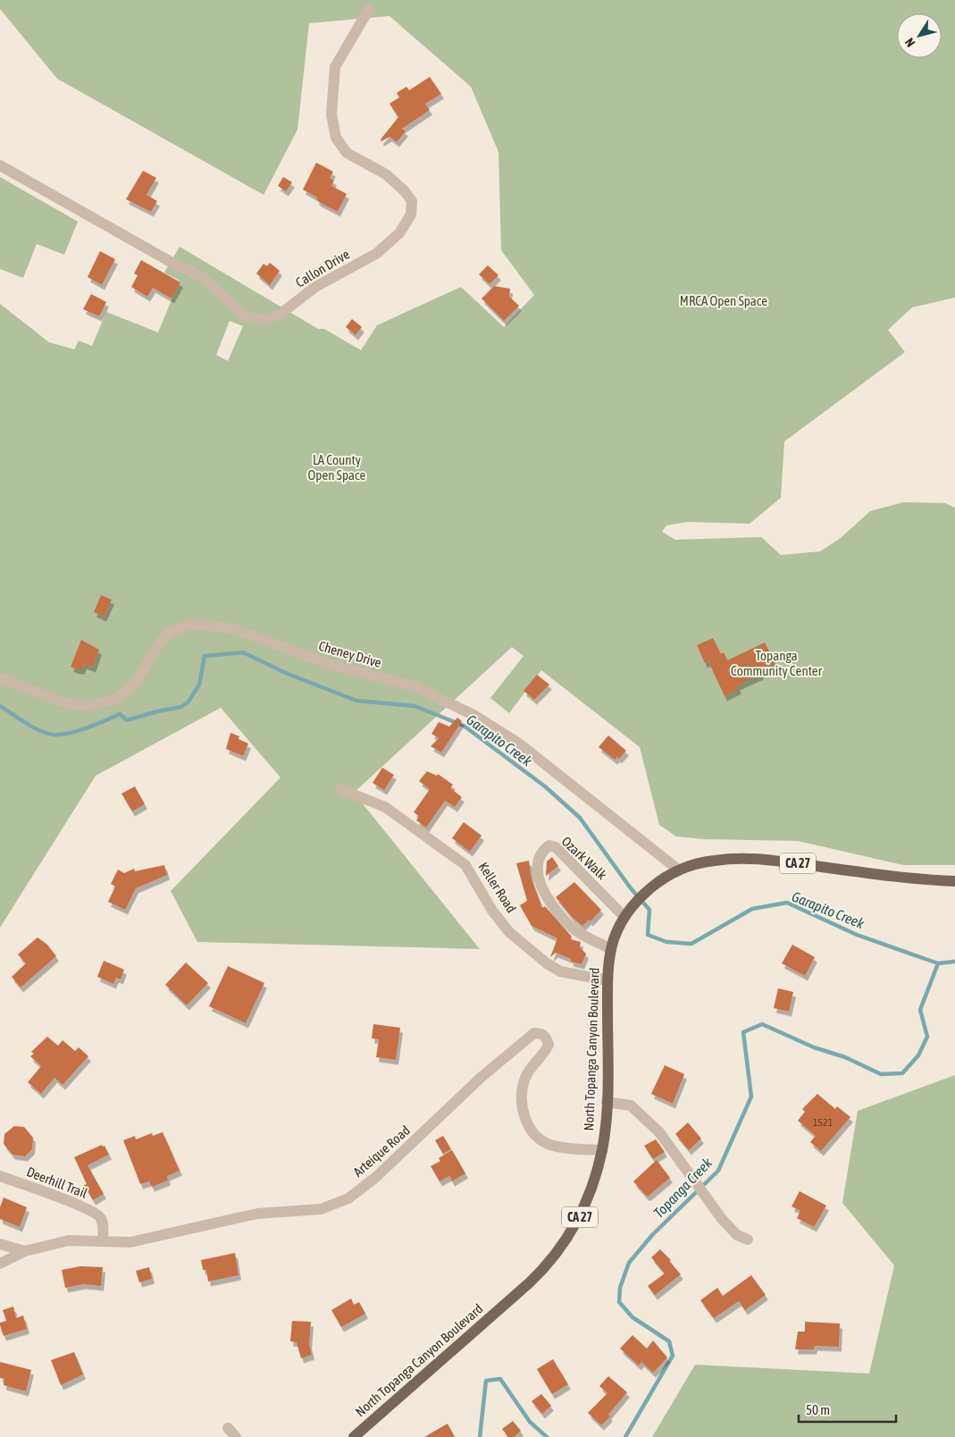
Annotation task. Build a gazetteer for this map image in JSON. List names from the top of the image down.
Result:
{
  "streets": {
    "main road": ["CA 27", "North Topanga Canyon Boulevard"],
    "street": [
      "Callon Drive",
      "Cheney Drive",
      "Ozark Walk",
      "Keller Road",
      "Arteique Road",
      "Deerhill Trail"
    ]
  },
  "crossings": [
    ["Cheney Drive", "North Topanga Canyon Boulevard"],
    ["Ozark Walk", "North Topanga Canyon Boulevard"],
    ["Keller Road", "North Topanga Canyon Boulevard"],
    ["North Topanga Canyon Boulevard", "Arteique Road"],
    ["Arteique Road", "Deerhill Trail"]
  ],
  "water": ["Garapito Creek", "Topanga Creek"],
  "parks": ["MRCA Open Space", "LA County Open Space", "Topanga Community Center"],
  "house_numbers": ["1521"],
  "scale_bar": "50 m",
  "north": "bottom left"
}
